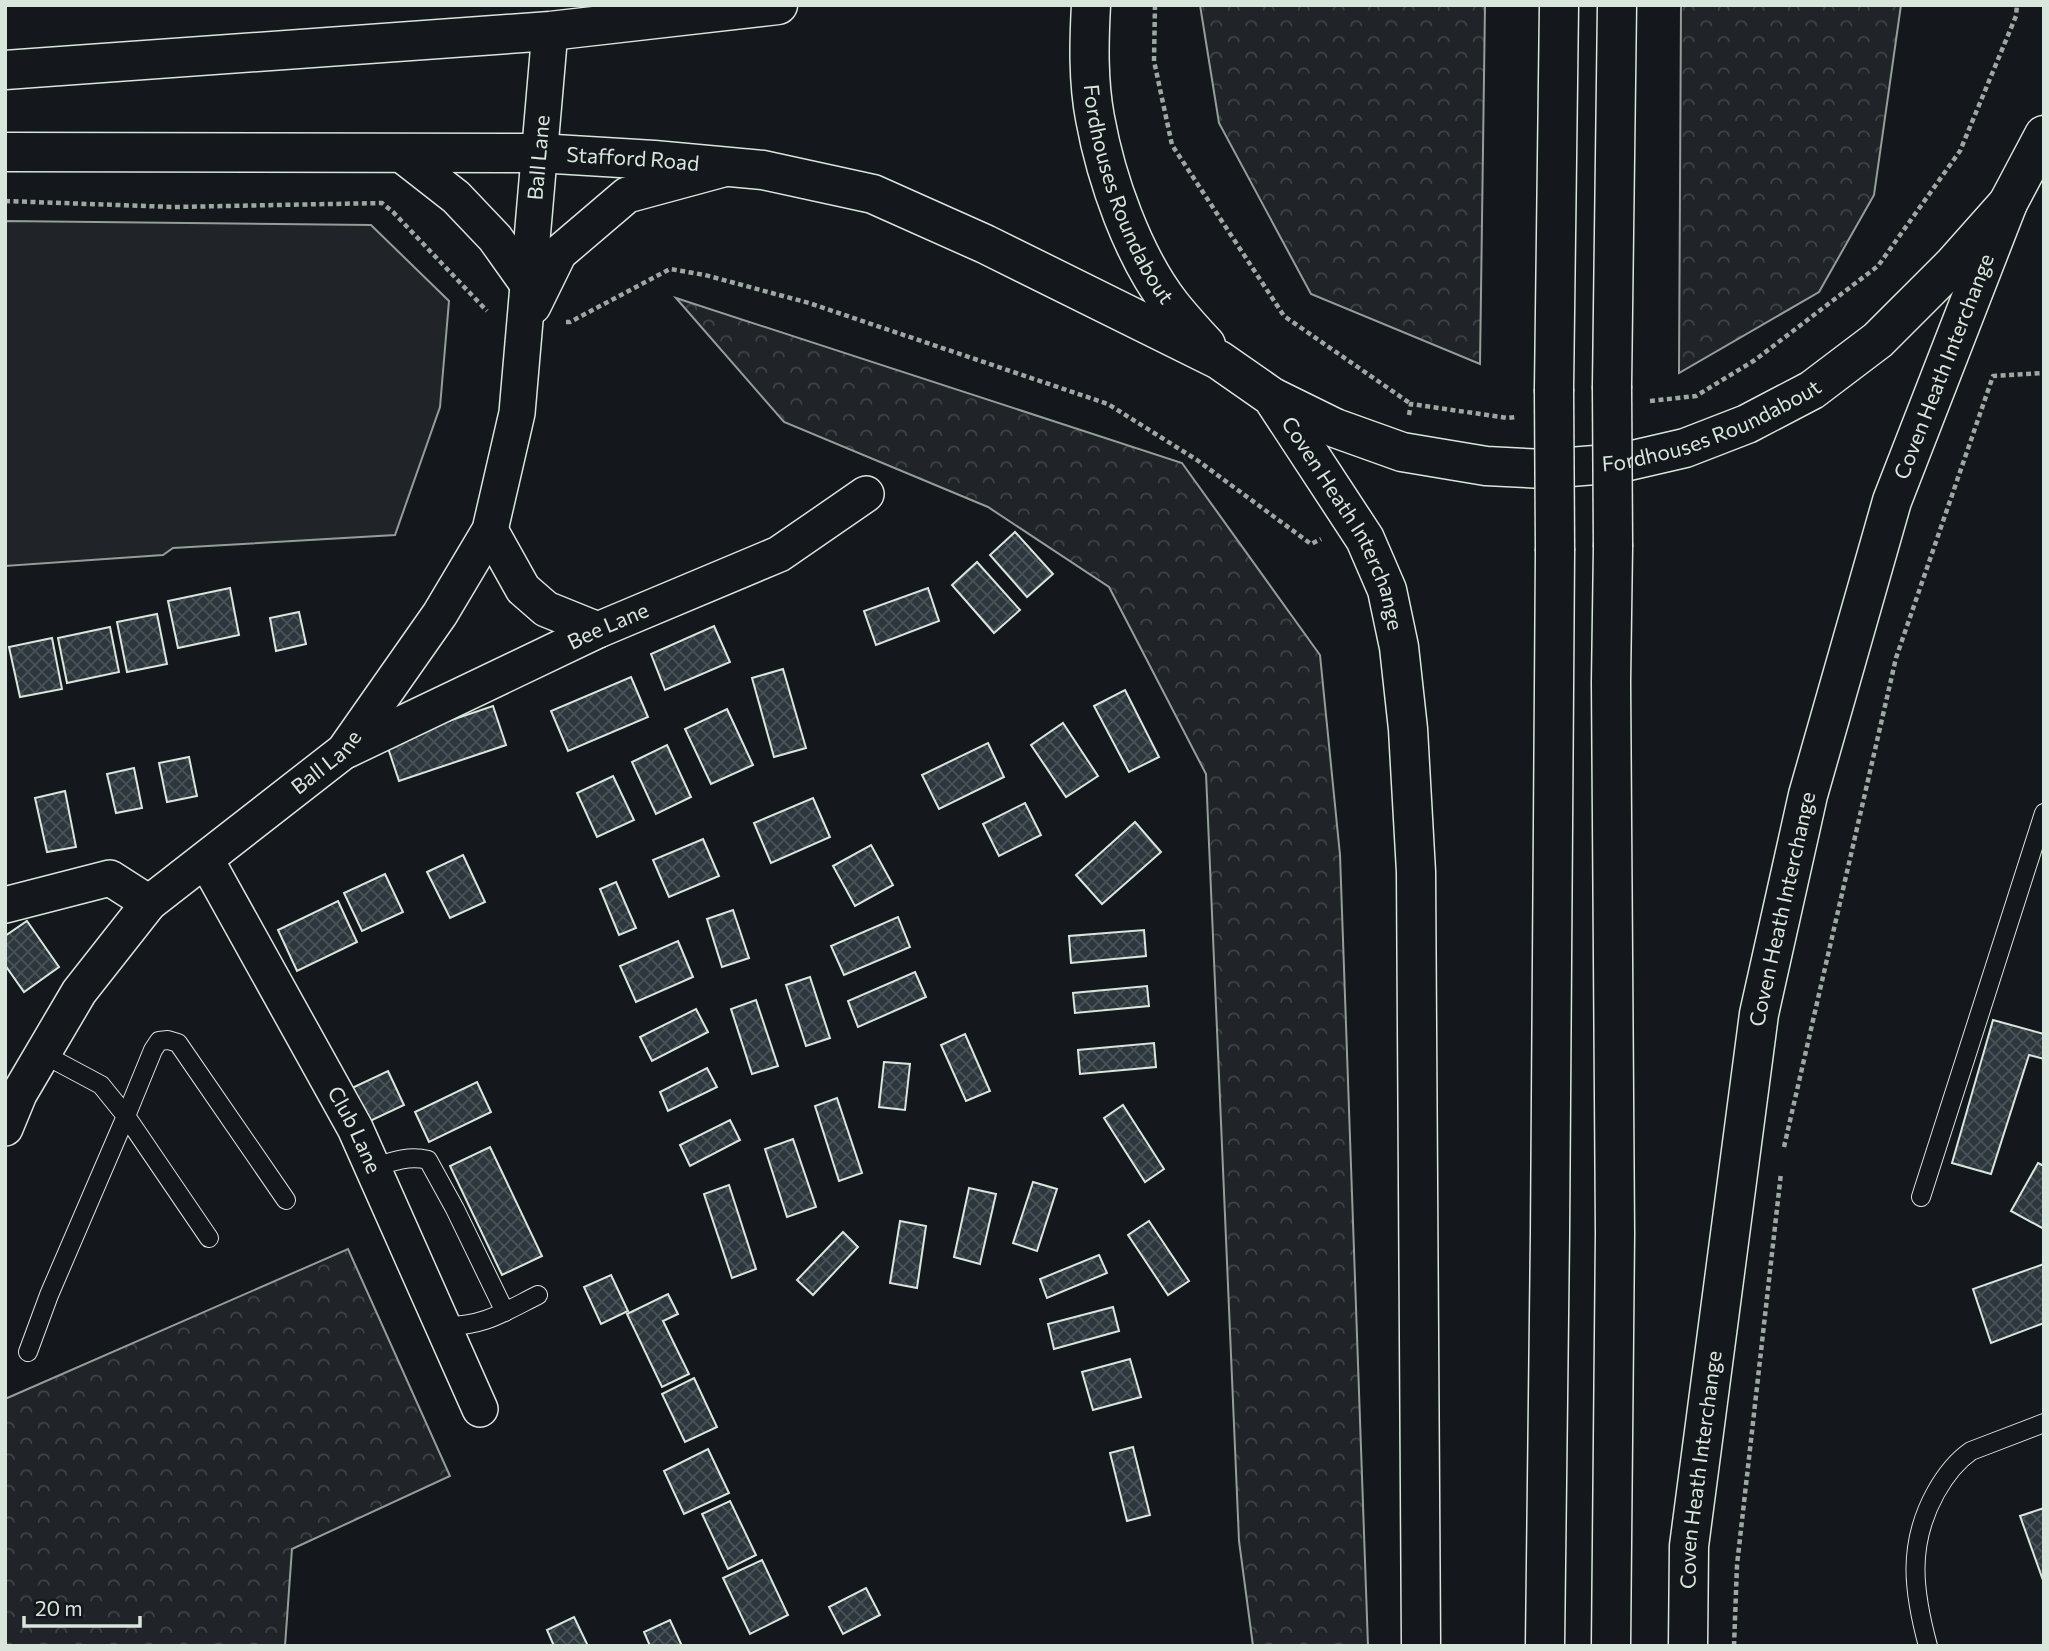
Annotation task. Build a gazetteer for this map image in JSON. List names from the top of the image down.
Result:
{
  "streets": {
    "highway": ["Stafford Road", "Fordhouses Roundabout", "Coven Heath Interchange"],
    "street": ["Ball Lane", "Bee Lane", "Club Lane"]
  },
  "crossings": [
    ["Ball Lane", "Stafford Road"],
    ["Ball Lane", "Bee Lane"],
    ["Ball Lane", "Club Lane"],
    ["Stafford Road", "Fordhouses Roundabout"],
    ["Stafford Road", "Coven Heath Interchange"],
    ["Fordhouses Roundabout", "Coven Heath Interchange"]
  ],
  "scale_bar": "20 m"
}
